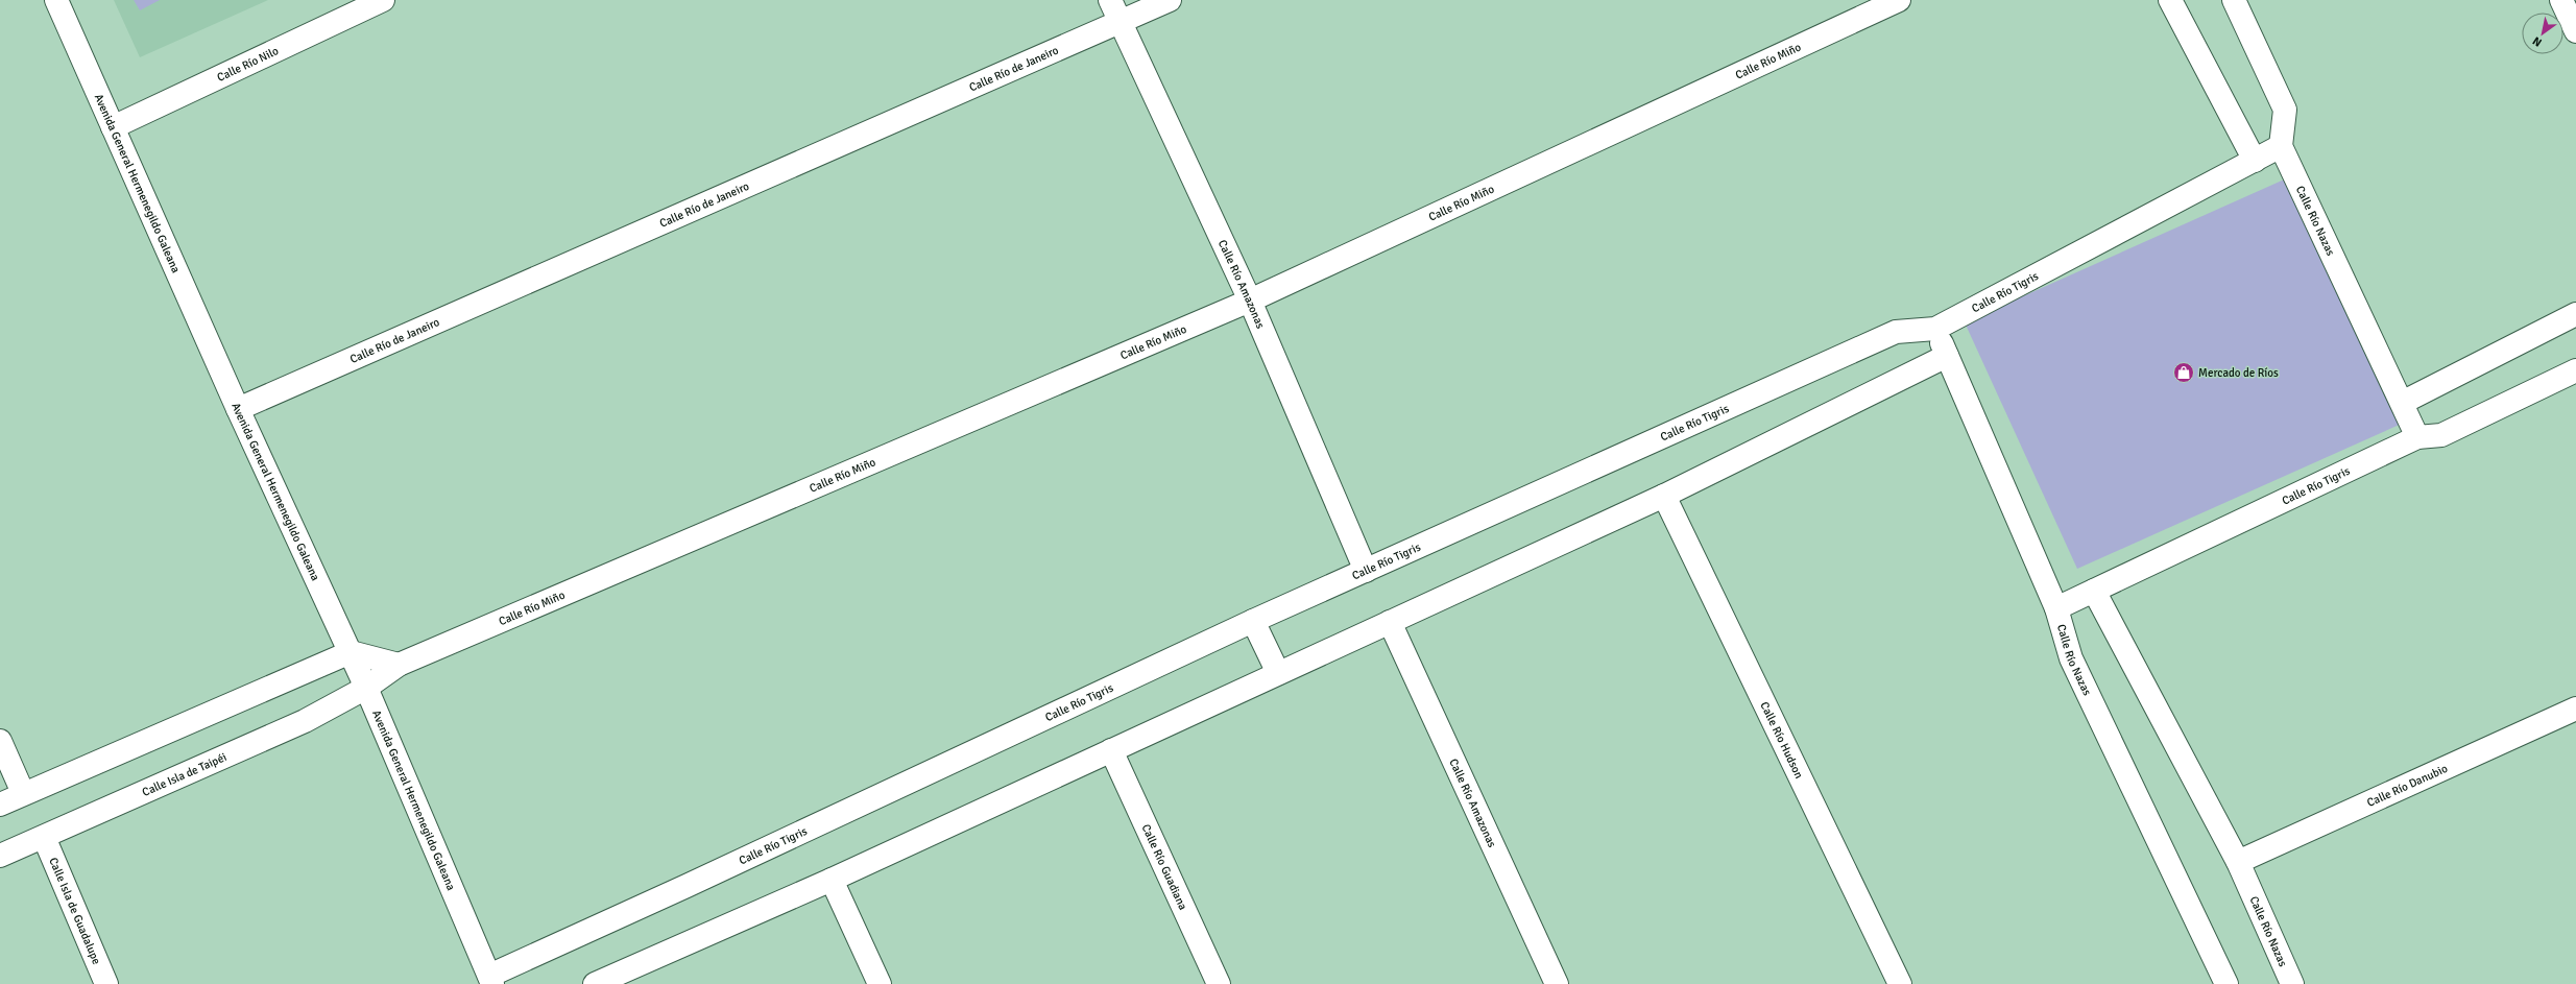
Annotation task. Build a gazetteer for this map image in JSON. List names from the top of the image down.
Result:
{
  "streets": {
    "street": [
      "Calle Río Miño",
      "Calle Río Nilo",
      "Calle Río de Janeiro",
      "Avenida General Hermenegildo Galeana",
      "Calle Río Nazas",
      "Calle Río Amazonas",
      "Calle Río Tigris",
      "Calle Río Hudson",
      "Calle Isla de Taipéi",
      "Calle Río Danubio",
      "Calle Río Guadiana",
      "Calle Isla de Guadalupe"
    ]
  },
  "crossings": [
    ["Calle Río Miño", "Avenida General Hermenegildo Galeana"],
    ["Calle Río Miño", "Calle Río Amazonas"],
    ["Calle Río Miño", "Calle Isla de Taipéi"],
    ["Calle Río Nilo", "Avenida General Hermenegildo Galeana"],
    ["Calle Río de Janeiro", "Avenida General Hermenegildo Galeana"],
    ["Calle Río de Janeiro", "Calle Río Amazonas"],
    ["Avenida General Hermenegildo Galeana", "Calle Río Tigris"],
    ["Avenida General Hermenegildo Galeana", "Calle Isla de Taipéi"],
    ["Calle Río Nazas", "Calle Río Tigris"],
    ["Calle Río Nazas", "Calle Río Danubio"],
    ["Calle Río Amazonas", "Calle Río Tigris"],
    ["Calle Isla de Taipéi", "Calle Isla de Guadalupe"]
  ],
  "places": {
    "shop": ["Mercado de Ríos"]
  },
  "north": "bottom left"
}
